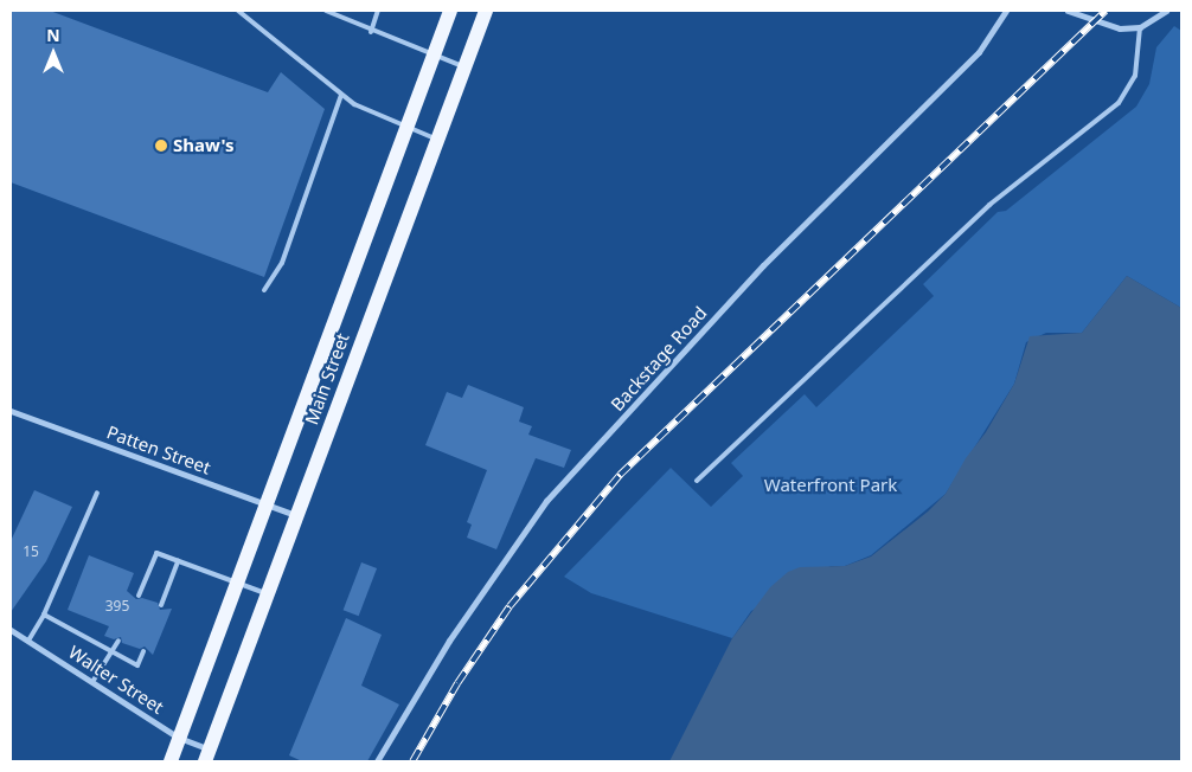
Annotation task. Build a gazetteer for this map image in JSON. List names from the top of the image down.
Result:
{
  "streets": {
    "main road": ["Main Street"],
    "street": ["Backstage Road", "Patten Street", "Walter Street"]
  },
  "crossings": [
    ["Main Street", "Patten Street"],
    ["Main Street", "Walter Street"]
  ],
  "parks": ["Waterfront Park"],
  "places": ["Shaw's"],
  "house_numbers": ["15", "395"],
  "north": "top"
}
